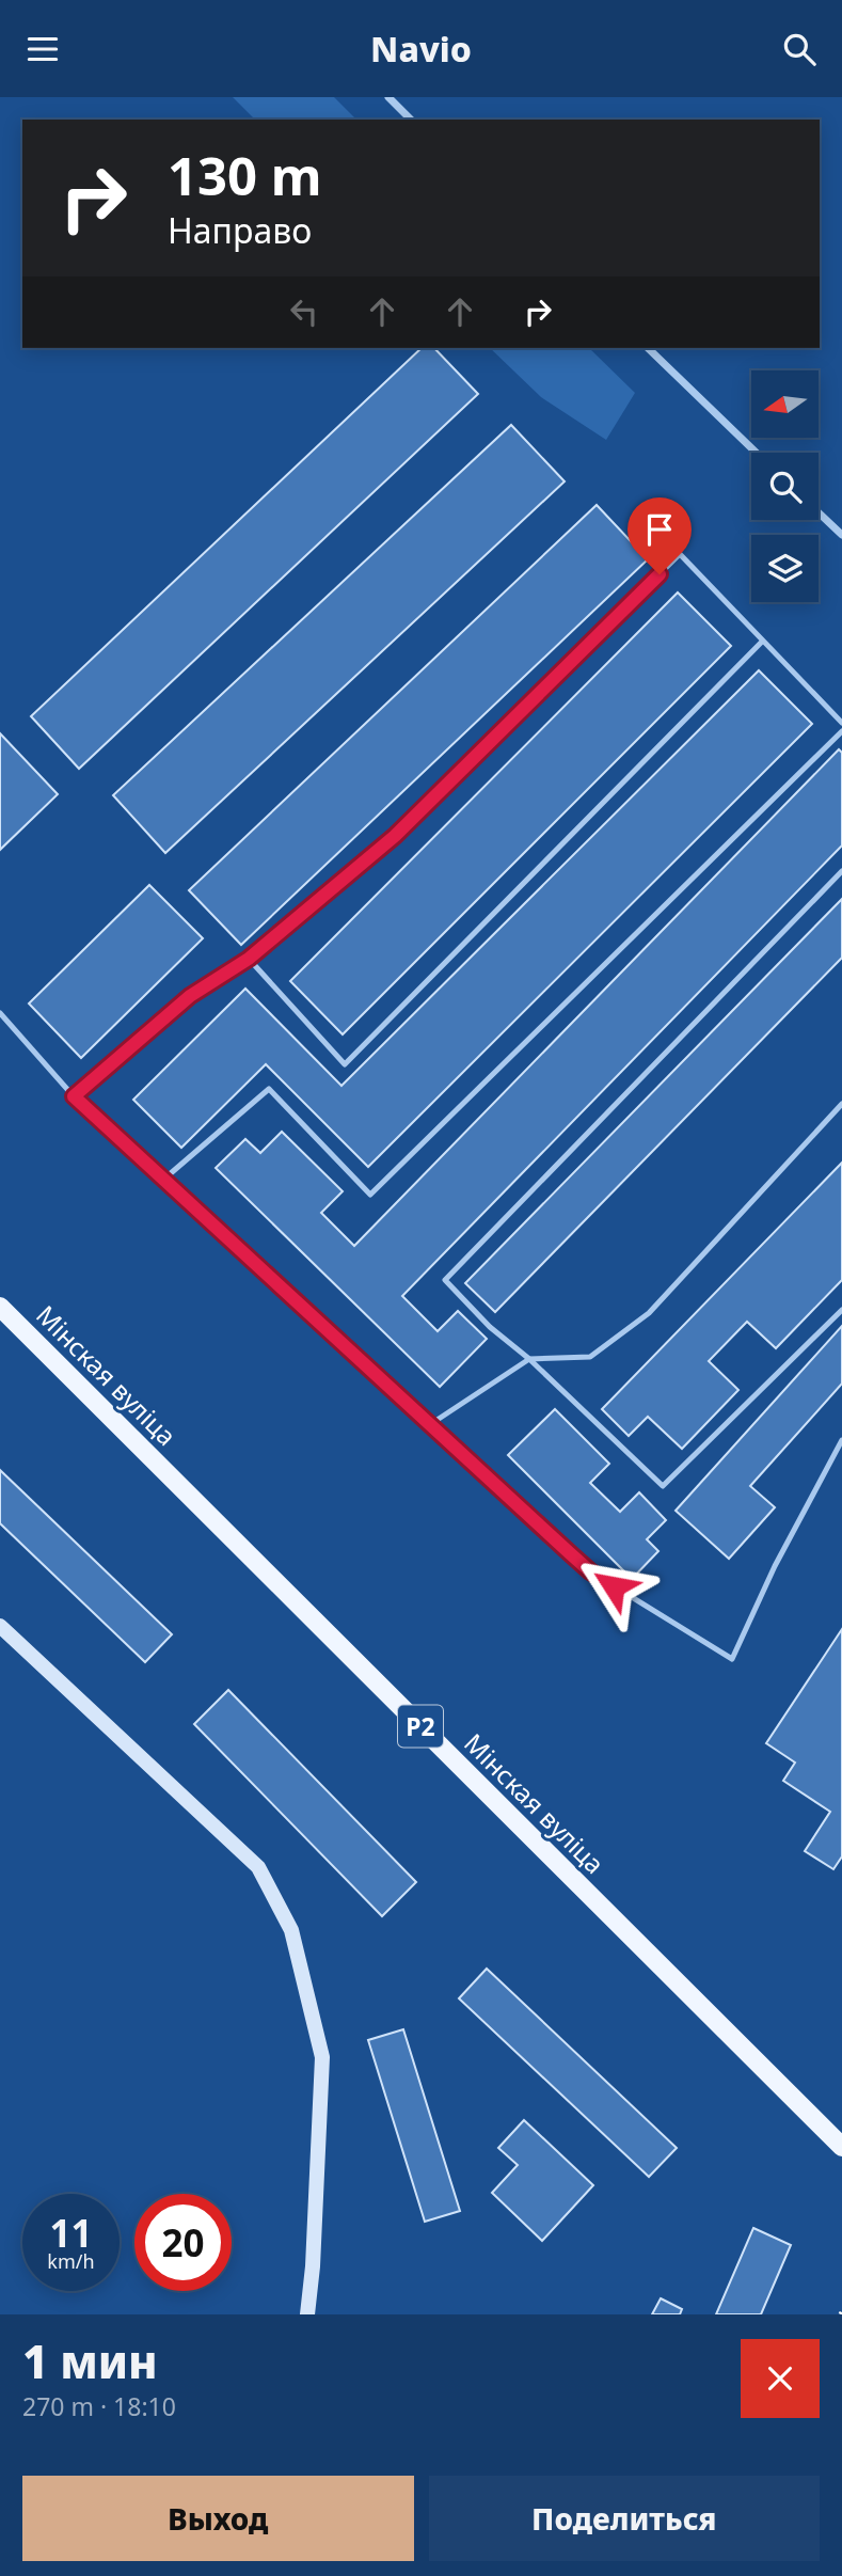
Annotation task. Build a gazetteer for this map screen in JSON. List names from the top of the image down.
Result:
{
  "streets": {
    "main road": ["Мінская вуліца", "Р2"]
  },
  "north": "left",
  "page": {
    "header": "Navio",
    "turn": ["130 m", "Направо"],
    "speed": "11 km/h",
    "limit": "20",
    "heading": ["1 мин", "270 m · 18:10"],
    "buttons": ["Выход", "Поделиться"]
  }
}
